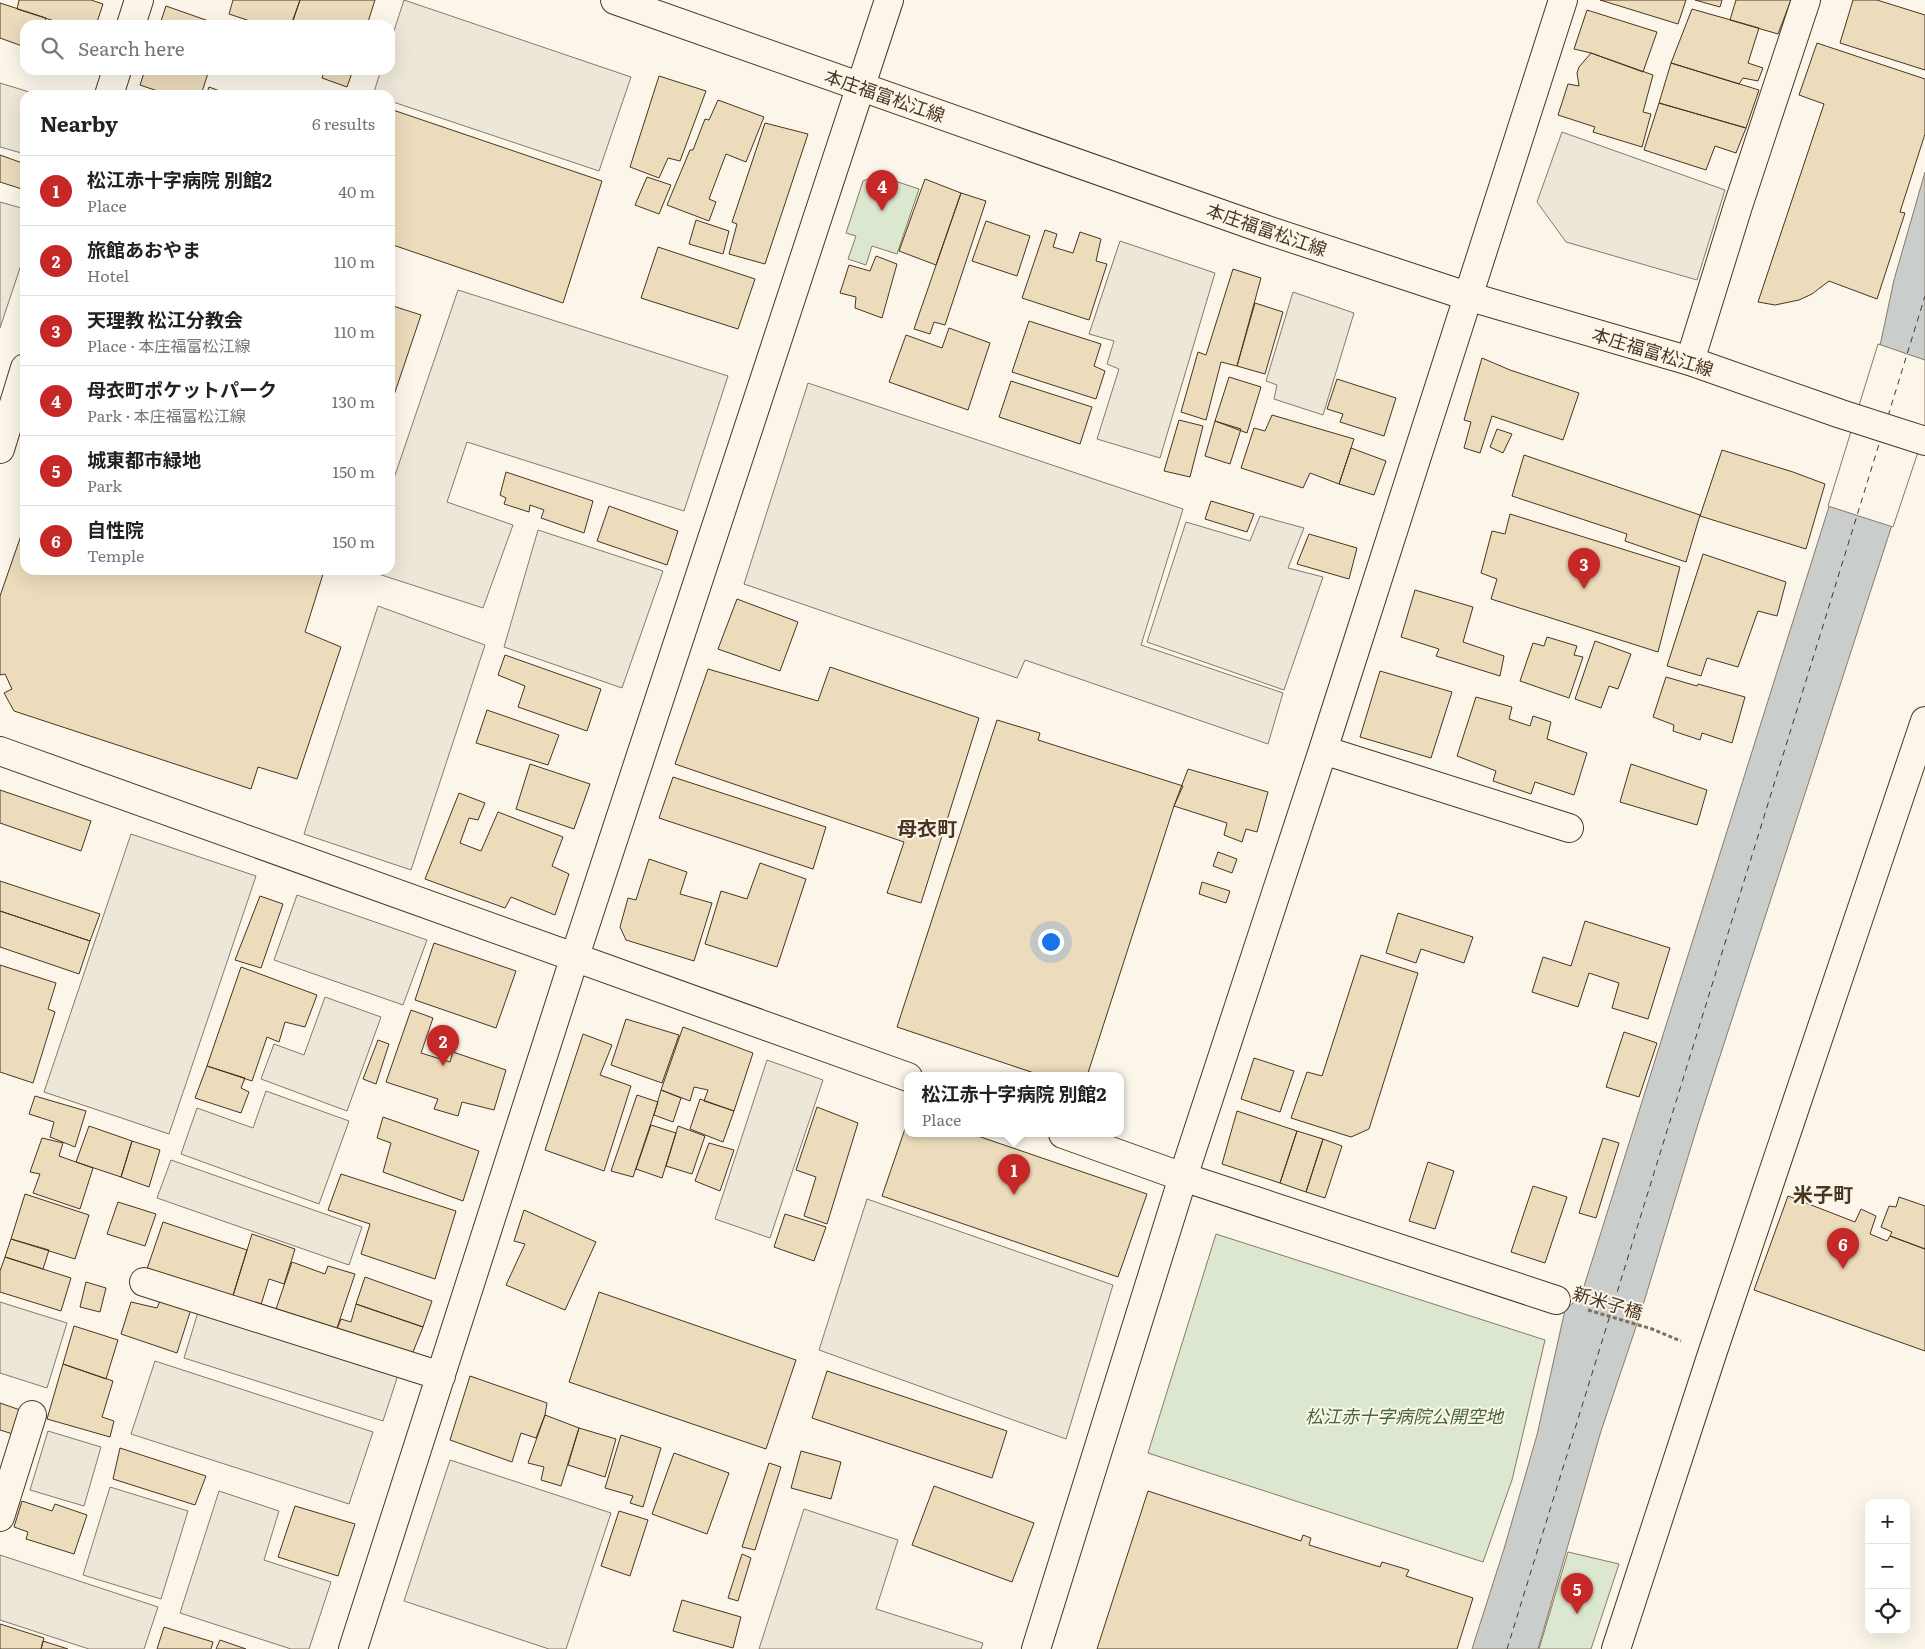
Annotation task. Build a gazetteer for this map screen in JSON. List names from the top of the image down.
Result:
{
  "streets": {
    "street": ["本庄福富松江線"],
    "path": ["新米子橋"]
  },
  "districts": ["母衣町", "米子町"],
  "parks": ["松江赤十字病院公開空地"],
  "page": {
    "search": "Search here",
    "heading": ["Nearby", "6 results"],
    "list": [
      {
        "mark": "1",
        "name": "松江赤十字病院 別館2",
        "note": "Place",
        "value": "40 m"
      },
      {
        "mark": "2",
        "name": "旅館あおやま",
        "note": "Hotel",
        "value": "110 m"
      },
      {
        "mark": "3",
        "name": "天理教 松江分教会",
        "note": "Place · 本庄福富松江線",
        "value": "110 m"
      },
      {
        "mark": "4",
        "name": "母衣町ポケットパーク",
        "note": "Park · 本庄福富松江線",
        "value": "130 m"
      },
      {
        "mark": "5",
        "name": "城東都市緑地",
        "note": "Park",
        "value": "150 m"
      },
      {
        "mark": "6",
        "name": "自性院",
        "note": "Temple",
        "value": "150 m"
      }
    ],
    "pins": [
      "4",
      "3",
      "2",
      "1",
      "6",
      "5"
    ],
    "popup": ["松江赤十字病院 別館2", "Place"],
    "map_buttons": ["+", "−"]
  }
}
